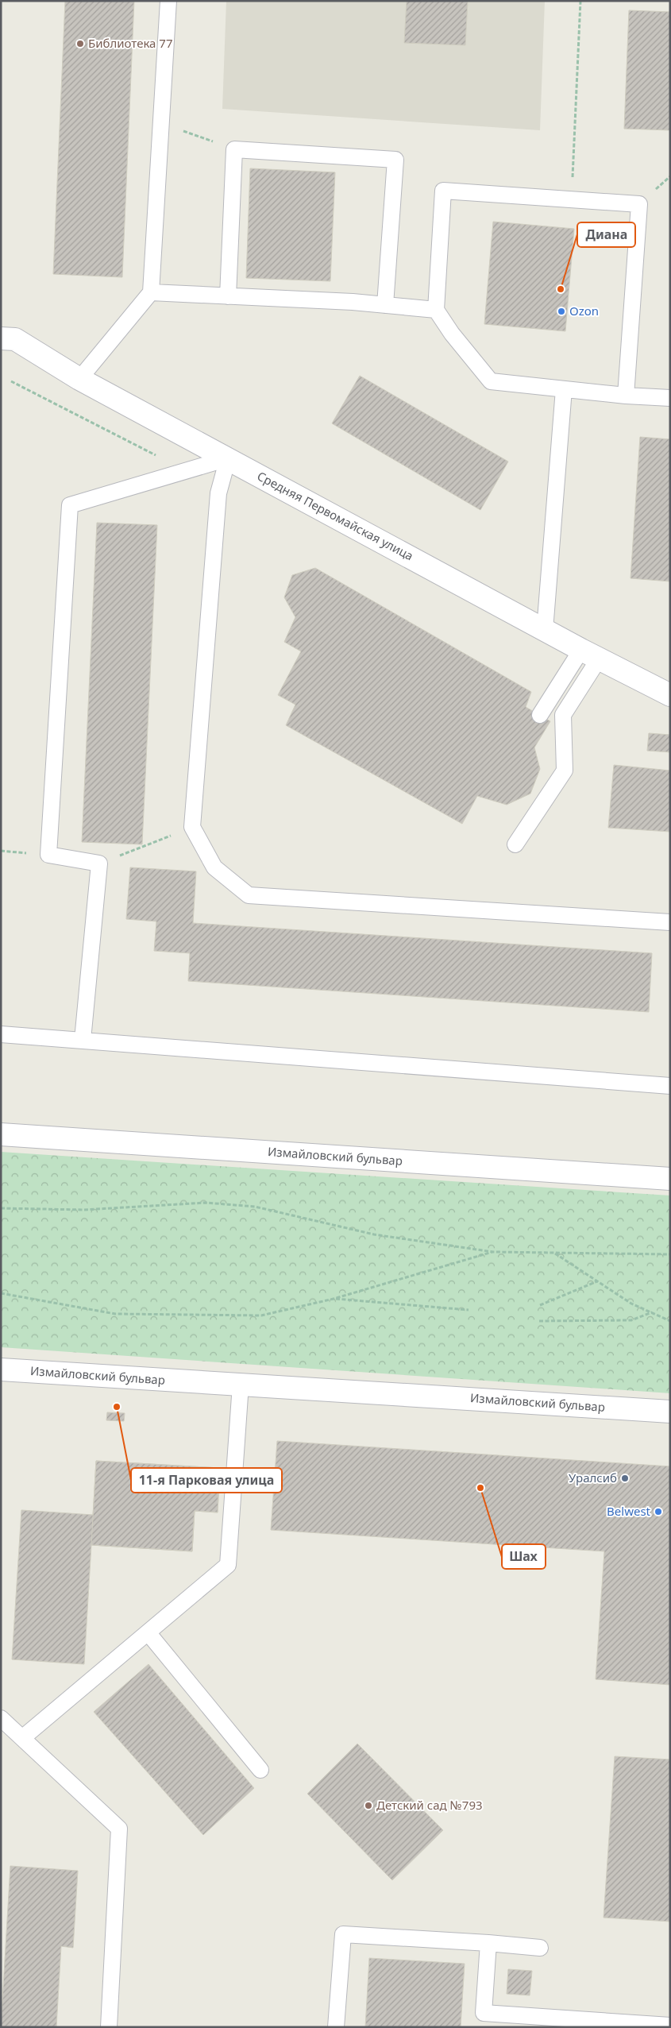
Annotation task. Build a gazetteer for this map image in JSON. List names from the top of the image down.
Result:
{
  "streets": {
    "street": ["Средняя Первомайская улица", "Измайловский бульвар"]
  },
  "places": [
    "Библиотека 77",
    "Диана",
    "Ozon",
    "11-я Парковая улица",
    "Уралсиб",
    "Шах",
    "Belwest",
    "Детский сад №793"
  ]
}
